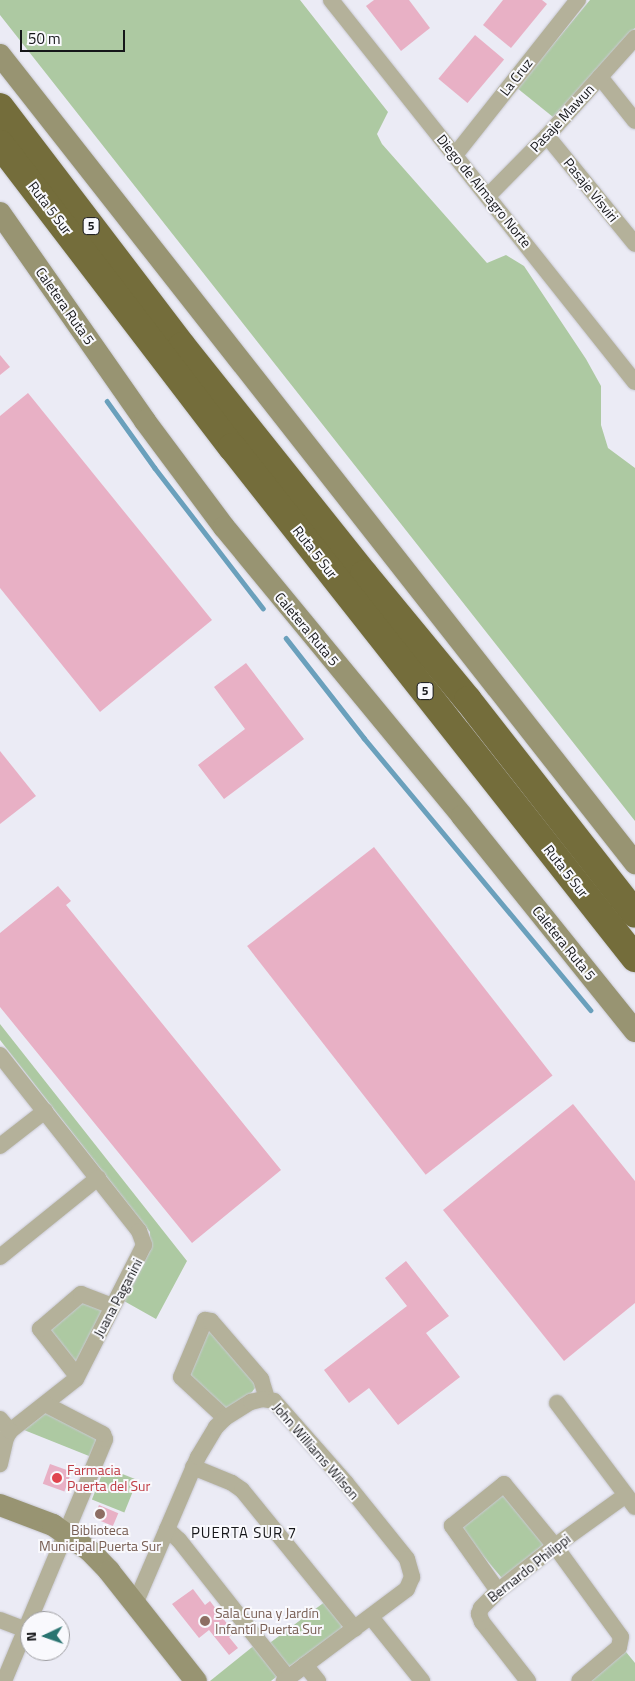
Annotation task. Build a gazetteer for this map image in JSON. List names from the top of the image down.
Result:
{
  "streets": {
    "highway": ["Ruta 5 Sur", "5"],
    "street": [
      "La Cruz",
      "Pasaje Mawun",
      "Pasaje Visviri",
      "Diego de Almagro Norte",
      "Caletera Ruta 5",
      "Juana Paganini",
      "John Williams Wilson",
      "Bernardo Philippi"
    ]
  },
  "crossings": [
    ["La Cruz", "Diego de Almagro Norte"],
    ["Pasaje Mawun", "Pasaje Visviri"],
    ["Pasaje Mawun", "Diego de Almagro Norte"]
  ],
  "districts": ["PUERTA SUR 7"],
  "places": ["Farmacia Puerta del Sur", "Biblioteca Municipal Puerta Sur", "Sala Cuna y Jardín Infantíl Puerta Sur"],
  "scale_bar": "50 m",
  "north": "left"
}
